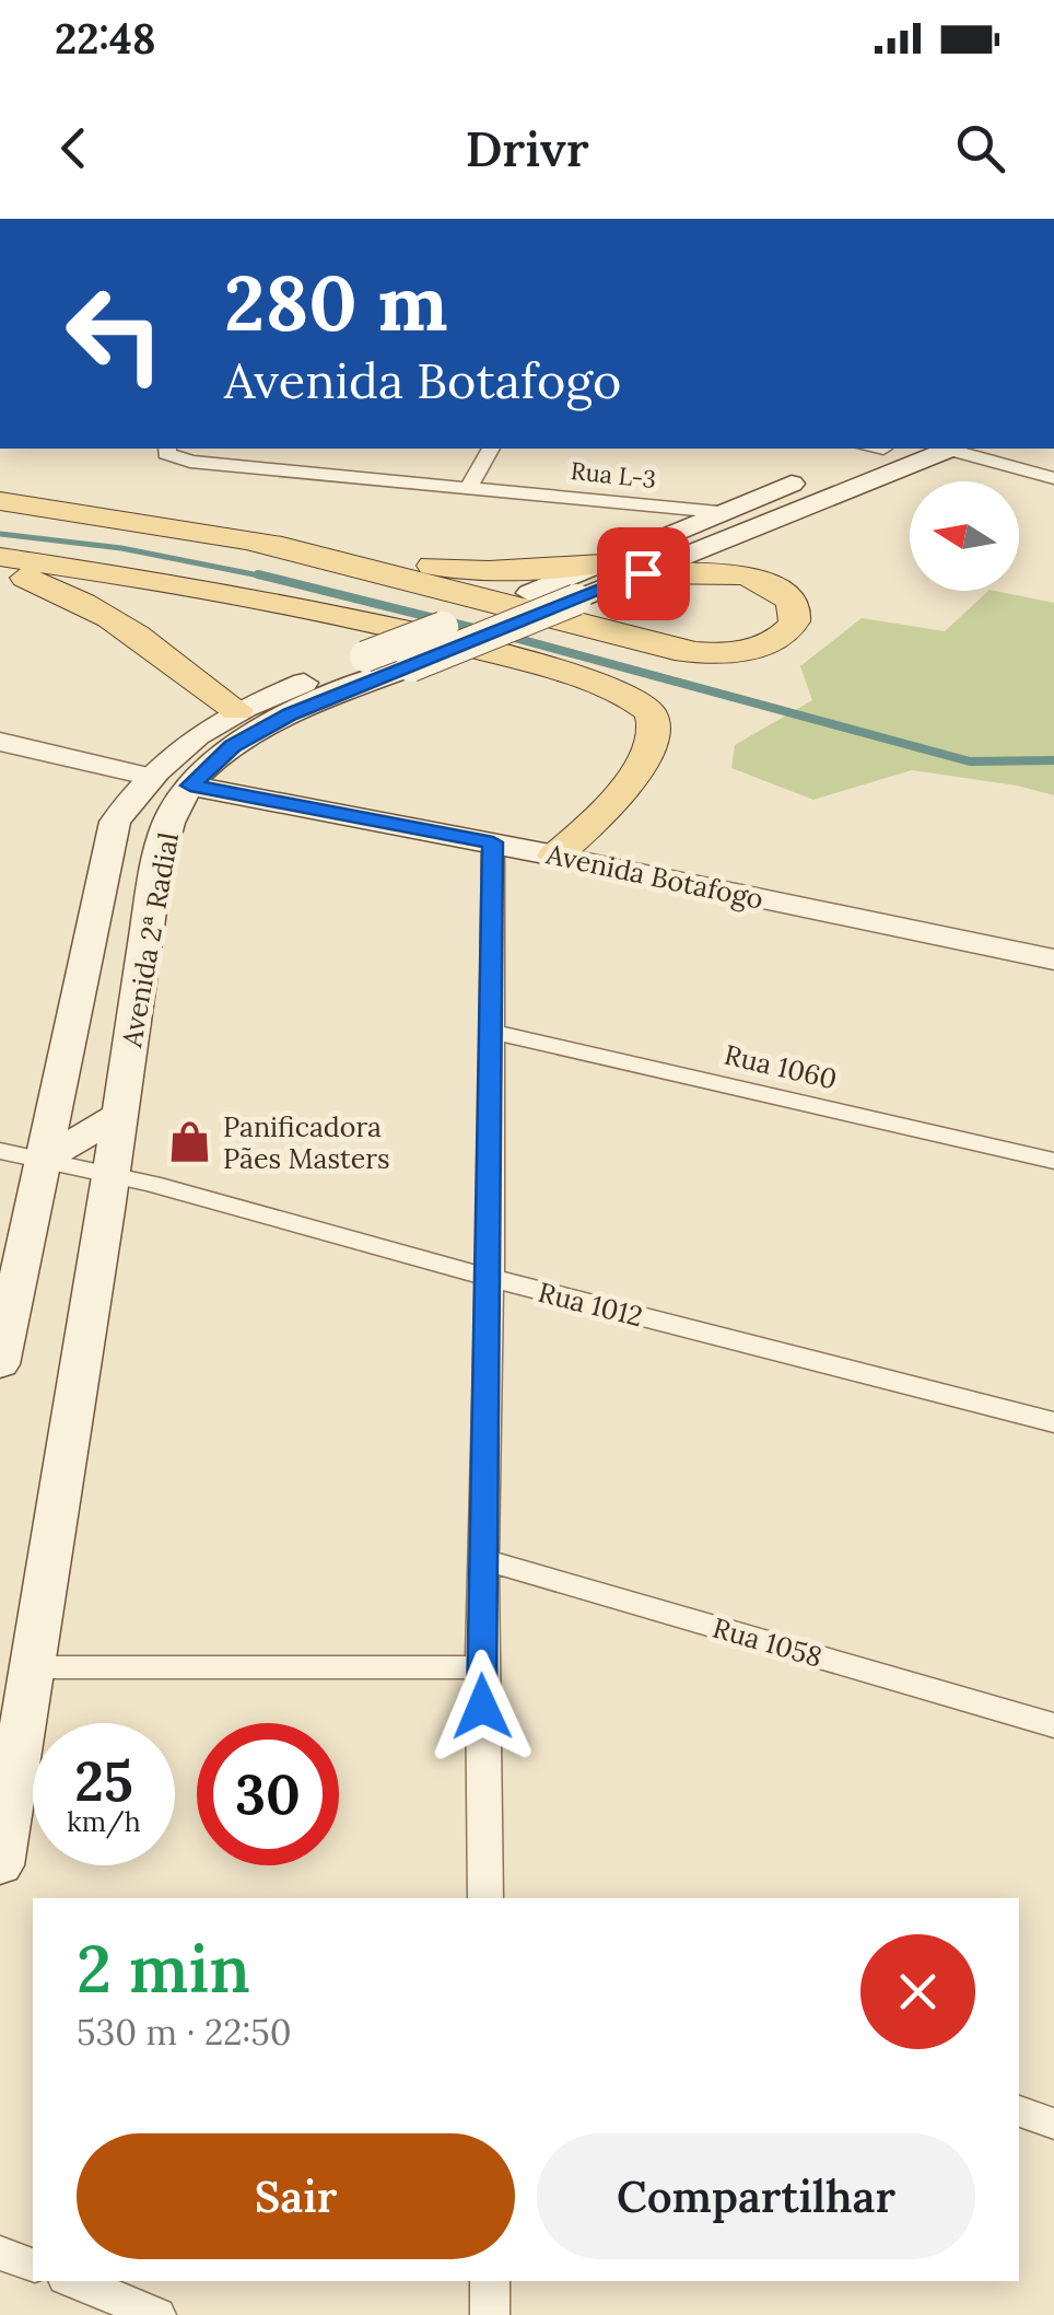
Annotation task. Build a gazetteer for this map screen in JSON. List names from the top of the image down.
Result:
{
  "streets": {
    "main road": ["Avenida Botafogo", "Avenida 2ª Radial"],
    "street": [
      "Rua L-3",
      "Rua 1060",
      "Rua 1012",
      "Rua 1058"
    ]
  },
  "crossings": [
    ["Rua L-3", "Avenida 2ª Radial"],
    ["Avenida Botafogo", "Avenida 2ª Radial"],
    ["Avenida 2ª Radial", "Rua 1012"]
  ],
  "places": {
    "shop": ["Panificadora Pães Masters"]
  },
  "north": "left",
  "page": {
    "status": "22:48",
    "header": "Drivr",
    "turn": ["280 m", "Avenida Botafogo"],
    "speed": "25 km/h",
    "limit": "30",
    "heading": ["2 min", "530 m · 22:50"],
    "buttons": ["Sair", "Compartilhar"]
  }
}
